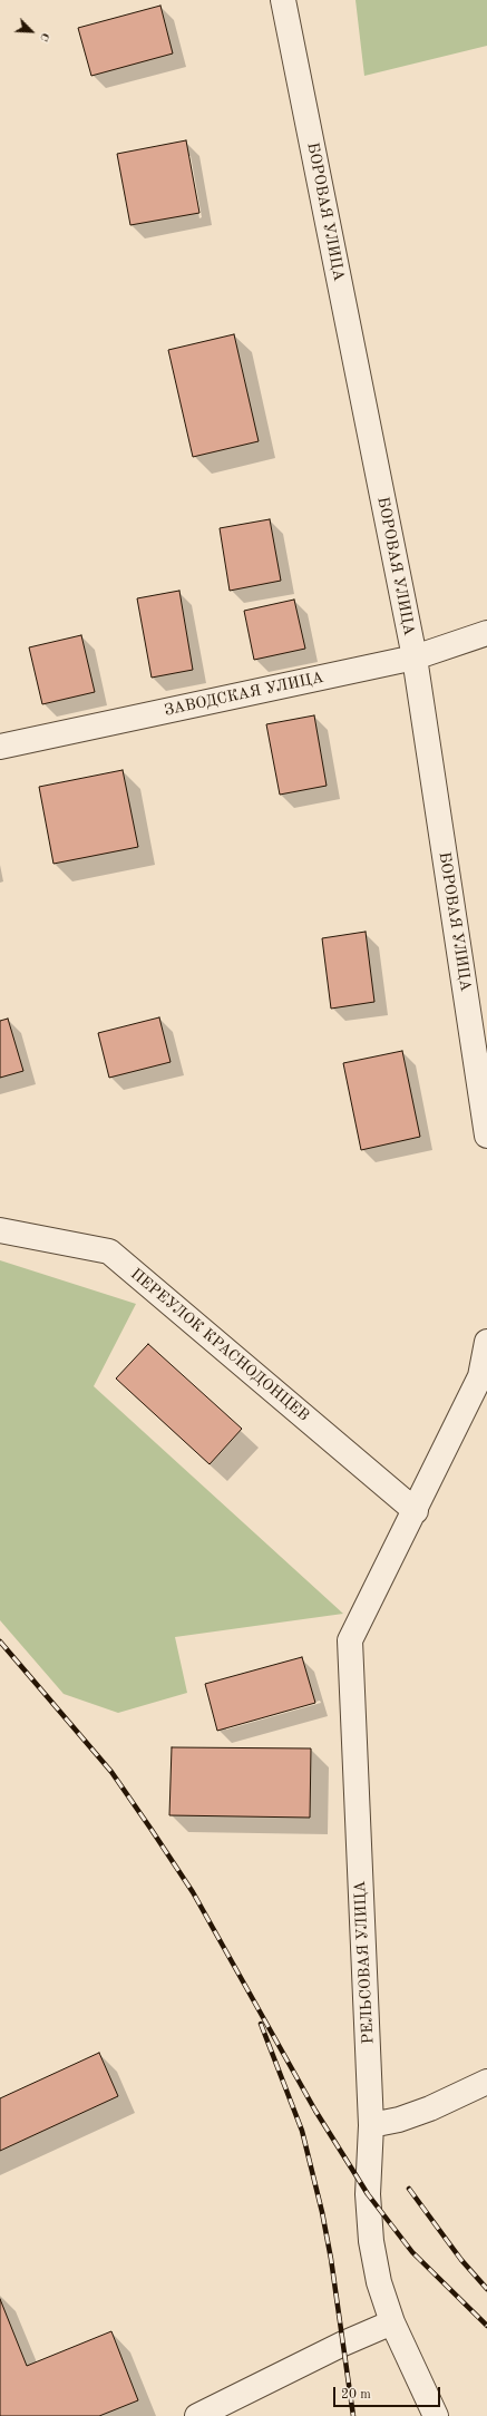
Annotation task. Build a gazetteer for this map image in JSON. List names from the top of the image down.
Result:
{
  "streets": {
    "street": [
      "БОРОВАЯ УЛИЦА",
      "ЗАВОДСКАЯ УЛИЦА",
      "ПЕРЕУЛОК КРАСНОДОНЦЕВ",
      "РЕЛЬСОВАЯ УЛИЦА"
    ]
  },
  "crossings": [
    ["БОРОВАЯ УЛИЦА", "ЗАВОДСКАЯ УЛИЦА"],
    ["ПЕРЕУЛОК КРАСНОДОНЦЕВ", "РЕЛЬСОВАЯ УЛИЦА"]
  ],
  "scale_bar": "20 m",
  "north": "bottom right"
}
